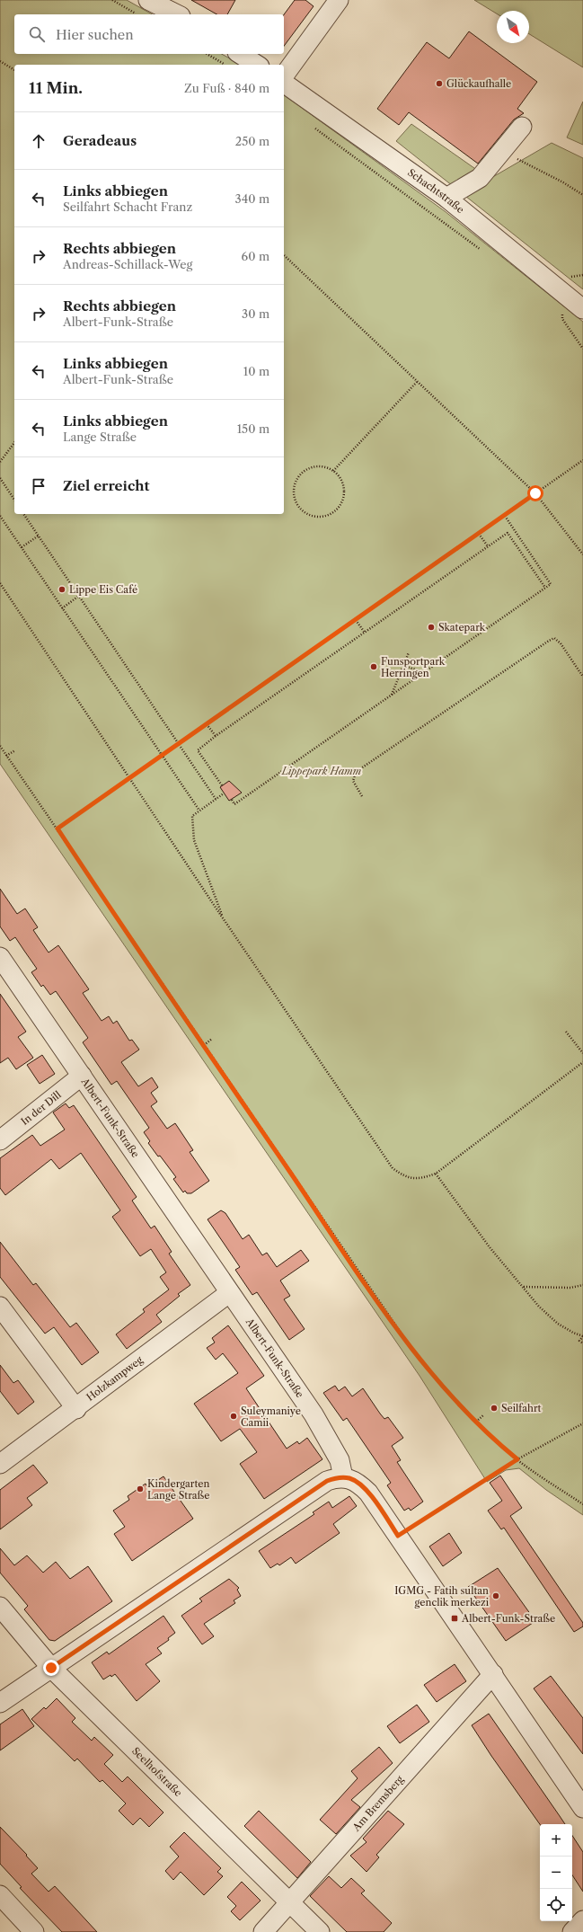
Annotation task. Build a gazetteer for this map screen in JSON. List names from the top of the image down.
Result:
{
  "streets": {
    "street": [
      "Schachtstraße",
      "In der Dill",
      "Albert-Funk-Straße",
      "Holzkampweg",
      "Seelhofstraße",
      "Am Bremsberg"
    ]
  },
  "crossings": [
    ["In der Dill", "Albert-Funk-Straße"],
    ["Albert-Funk-Straße", "Holzkampweg"],
    ["Seelhofstraße", "Am Bremsberg"]
  ],
  "parks": ["Lippepark Hamm"],
  "places": {
    "other": [
      "Glückaufhalle",
      "Lippe Eis Café",
      "Skatepark",
      "Funsportpark Herringen",
      "Seilfahrt",
      "Suleymaniye Camii",
      "Kindergarten Lange Straße",
      "IGMG - Fatih sultan genclik merkezi"
    ],
    "transit": ["Albert-Funk-Straße"]
  },
  "north": "bottom right",
  "page": {
    "search": "Hier suchen",
    "heading": ["11 Min.", "Zu Fuß · 840 m"],
    "list": [
      ["Geradeaus", "250 m"],
      ["Links abbiegen", "Seilfahrt Schacht Franz", "340 m"],
      ["Rechts abbiegen", "Andreas-Schillack-Weg", "60 m"],
      ["Rechts abbiegen", "Albert-Funk-Straße", "30 m"],
      ["Links abbiegen", "Albert-Funk-Straße", "10 m"],
      ["Links abbiegen", "Lange Straße", "150 m"],
      "Ziel erreicht"
    ],
    "map_buttons": ["+", "−"]
  }
}
